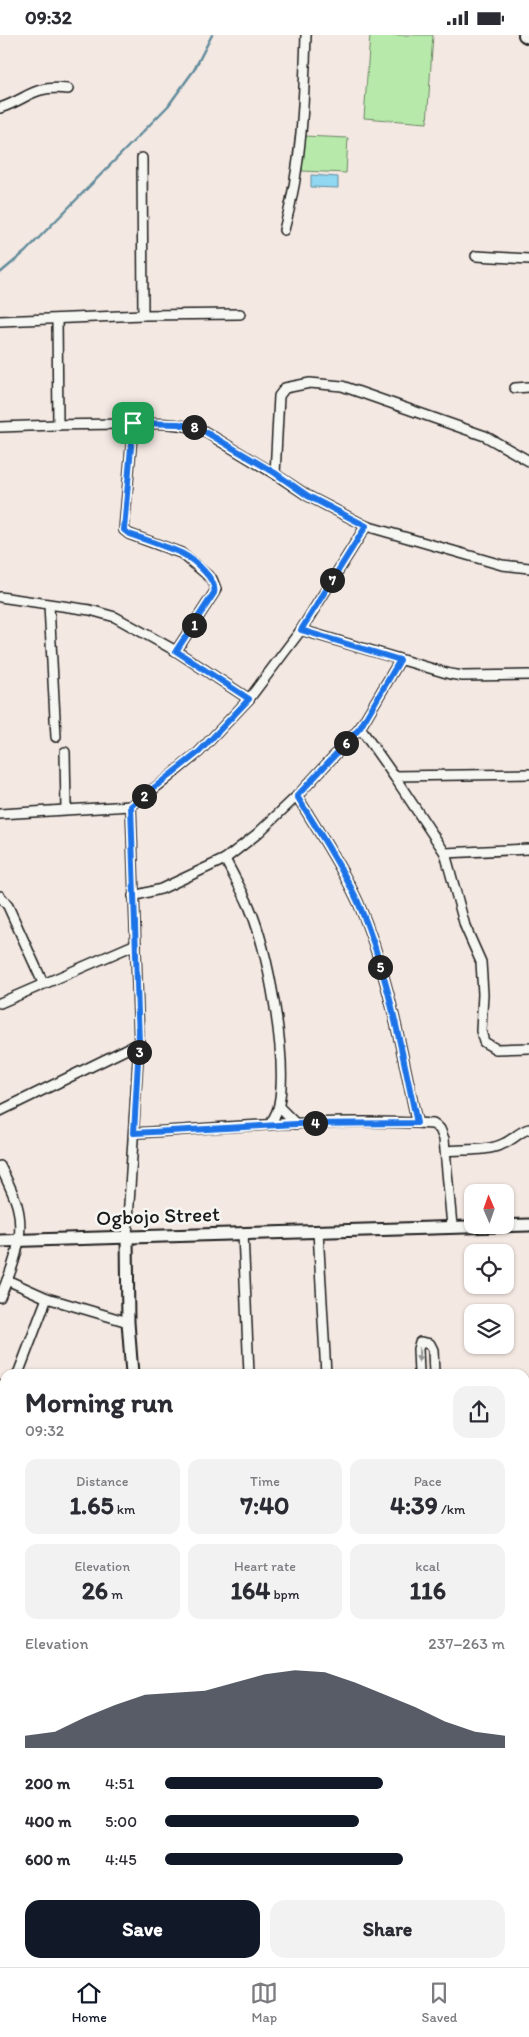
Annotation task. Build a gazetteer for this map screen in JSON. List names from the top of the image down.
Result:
{
  "streets": {
    "street": ["Ogbojo Street"]
  },
  "north": "top",
  "page": {
    "status": "09:32",
    "pins": [
      "8",
      "7",
      "1",
      "6",
      "2",
      "5",
      "3",
      "4"
    ],
    "heading": ["Morning run", "09:32"],
    "stats": [
      ["Distance", "1.65 km"],
      ["Time", "7:40"],
      ["Pace", "4:39 /km"],
      ["Elevation", "26 m"],
      ["Heart rate", "164 bpm"],
      ["kcal", "116"]
    ],
    "chart": ["Elevation", "237–263 m"],
    "list": [
      {
        "name": "200 m",
        "note": "4:51"
      },
      {
        "name": "400 m",
        "note": "5:00"
      },
      {
        "name": "600 m",
        "note": "4:45"
      }
    ],
    "buttons": ["Save", "Share"],
    "tabs": ["Home", "Map", "Saved"]
  }
}
